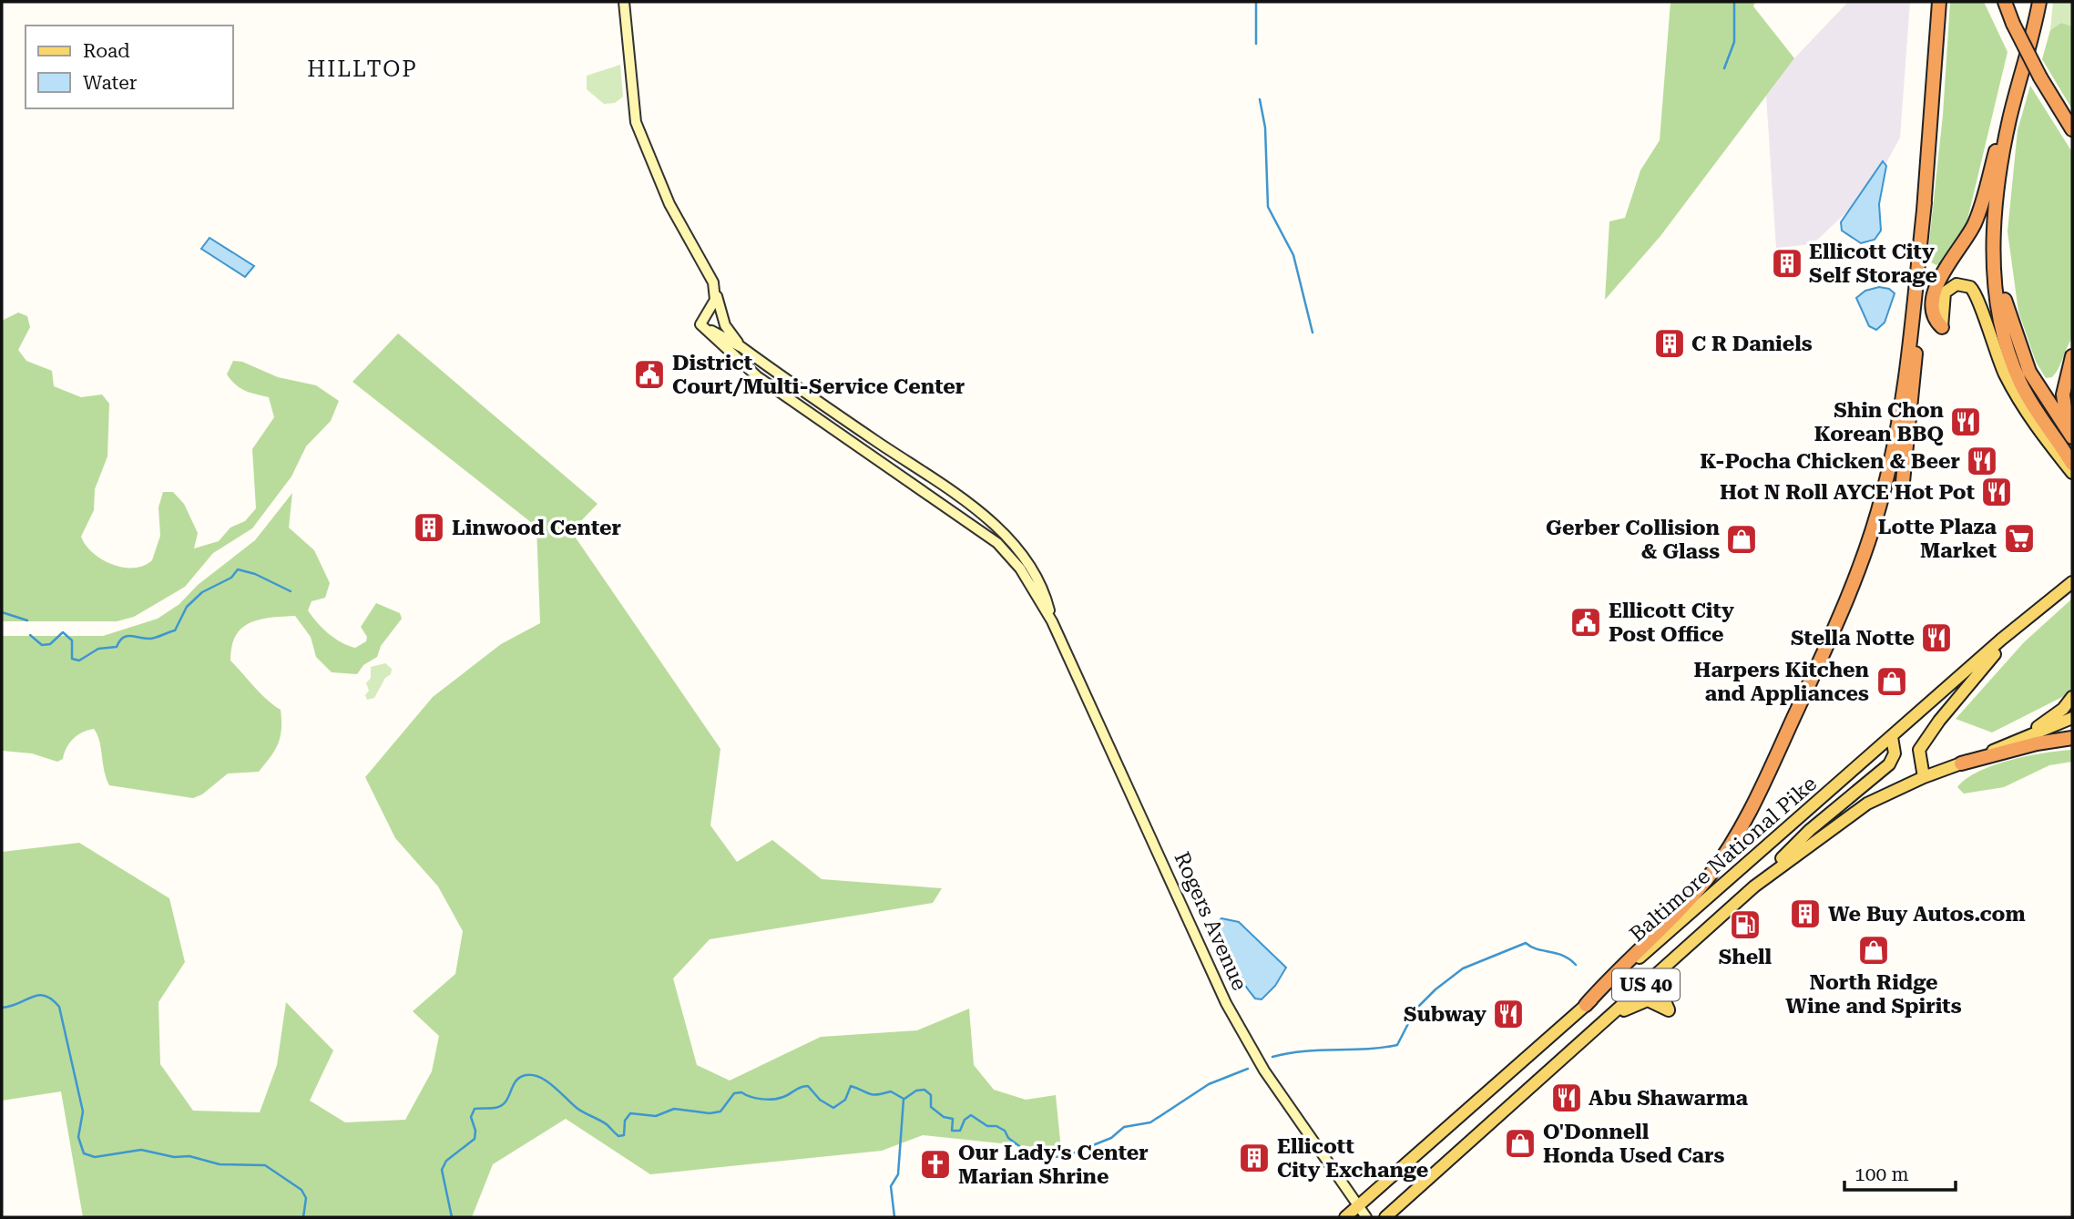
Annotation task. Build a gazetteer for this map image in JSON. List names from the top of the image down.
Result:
{
  "streets": {
    "main road": ["Baltimore National Pike", "Rogers Avenue", "US 40"]
  },
  "crossings": [
    ["Baltimore National Pike", "Rogers Avenue"]
  ],
  "districts": ["HILLTOP"],
  "places": {
    "building": [
      "Ellicott City Self Storage",
      "C R Daniels",
      "Linwood Center",
      "We Buy Autos.com",
      "Ellicott City Exchange"
    ],
    "public building": ["District Court/Multi-Service Center", "Ellicott City Post Office"],
    "restaurant": [
      "Shin Chon Korean BBQ",
      "K-Pocha Chicken & Beer",
      "Hot N Roll AYCE Hot Pot",
      "Stella Notte",
      "Subway",
      "Abu Shawarma"
    ],
    "supermarket": ["Lotte Plaza Market"],
    "shop": [
      "Gerber Collision & Glass",
      "Harpers Kitchen and Appliances",
      "North Ridge Wine and Spirits",
      "O'Donnell Honda Used Cars"
    ],
    "fuel station": ["Shell"],
    "church": ["Our Lady's Center Marian Shrine"]
  },
  "legend": ["Road", "Water"],
  "scale_bar": "100 m"
}
